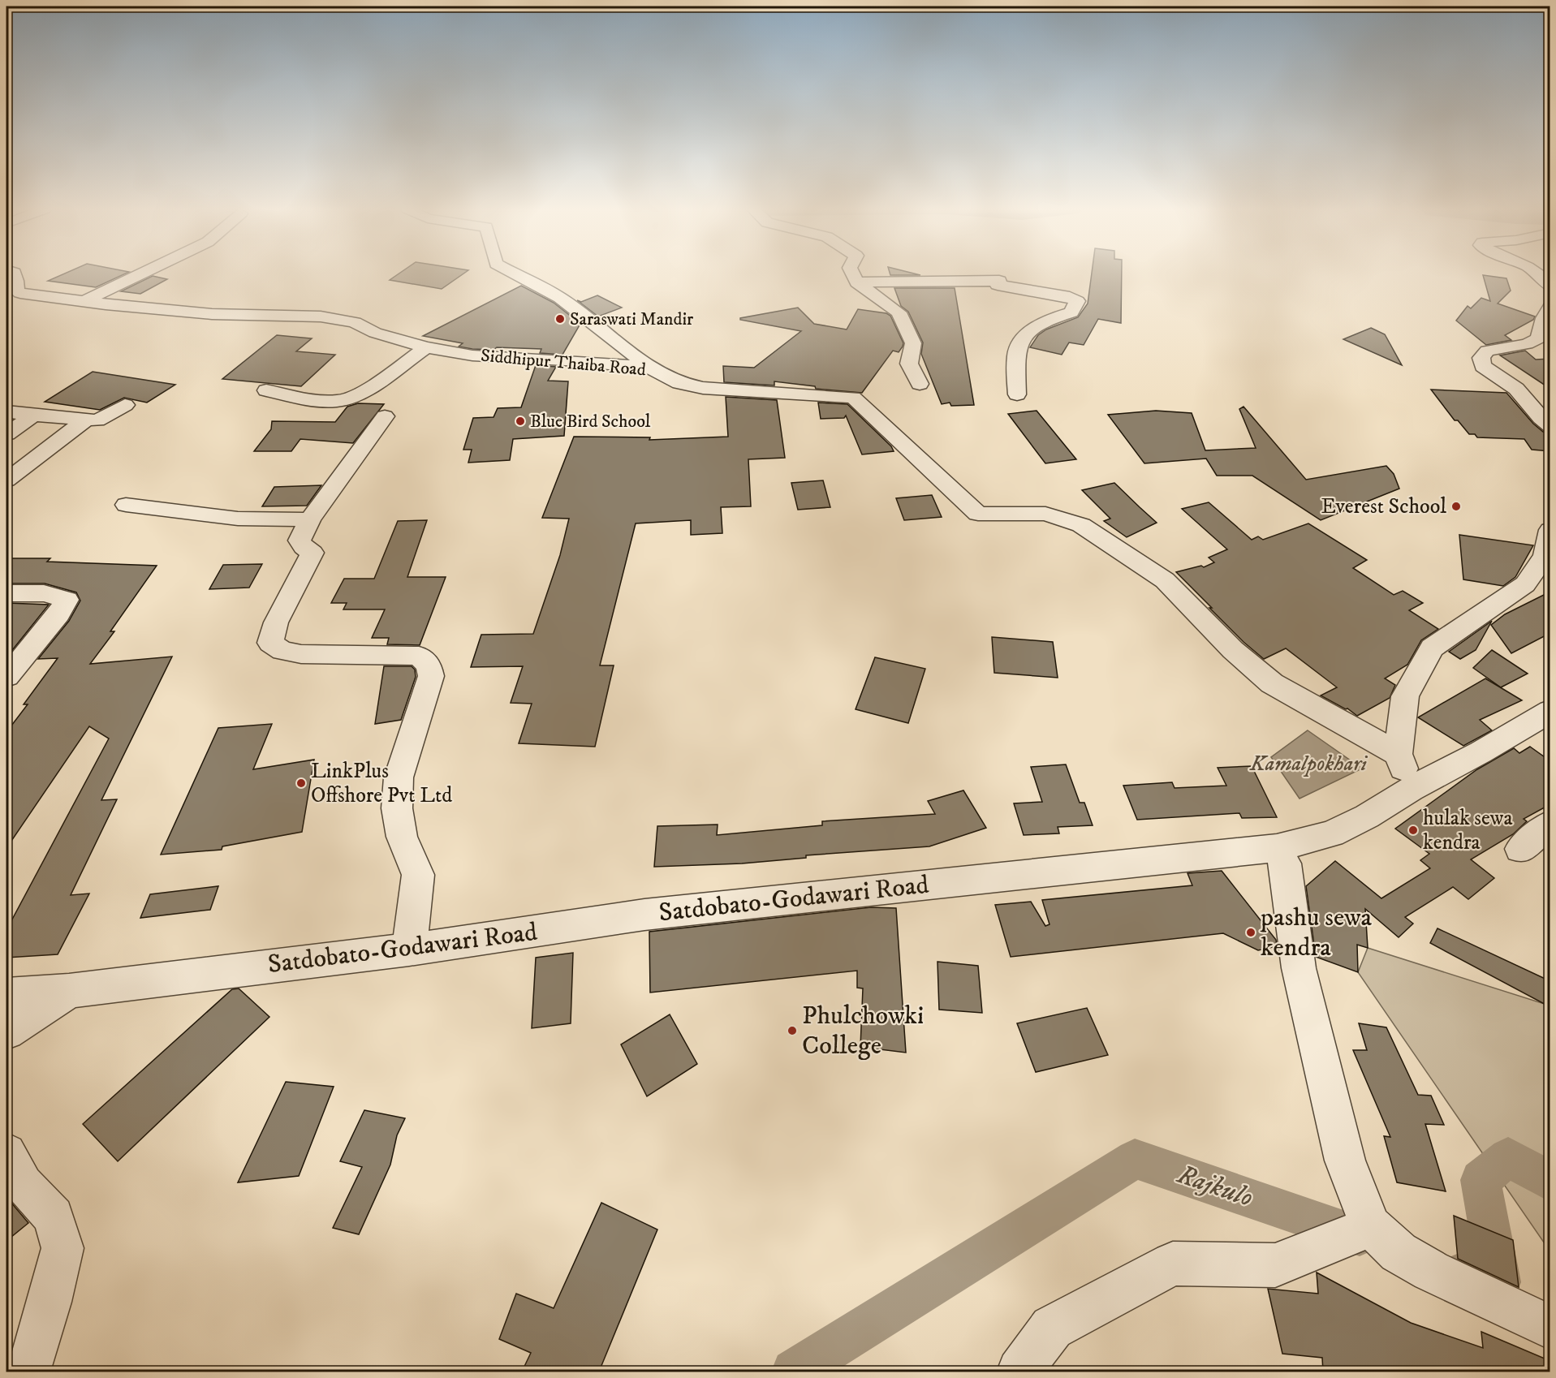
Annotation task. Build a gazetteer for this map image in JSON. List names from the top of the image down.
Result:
{
  "streets": {
    "street": ["Siddhipur Thaiba Road", "Satdobato-Godawari Road"]
  },
  "water": ["Kamalpokhari", "Rajkulo"],
  "places": [
    "Saraswati Mandir",
    "Blue Bird School",
    "Everest School",
    "LinkPlus Offshore Pvt Ltd",
    "hulak sewa kendra",
    "pashu sewa kendra",
    "Phulchowki College"
  ]
}
